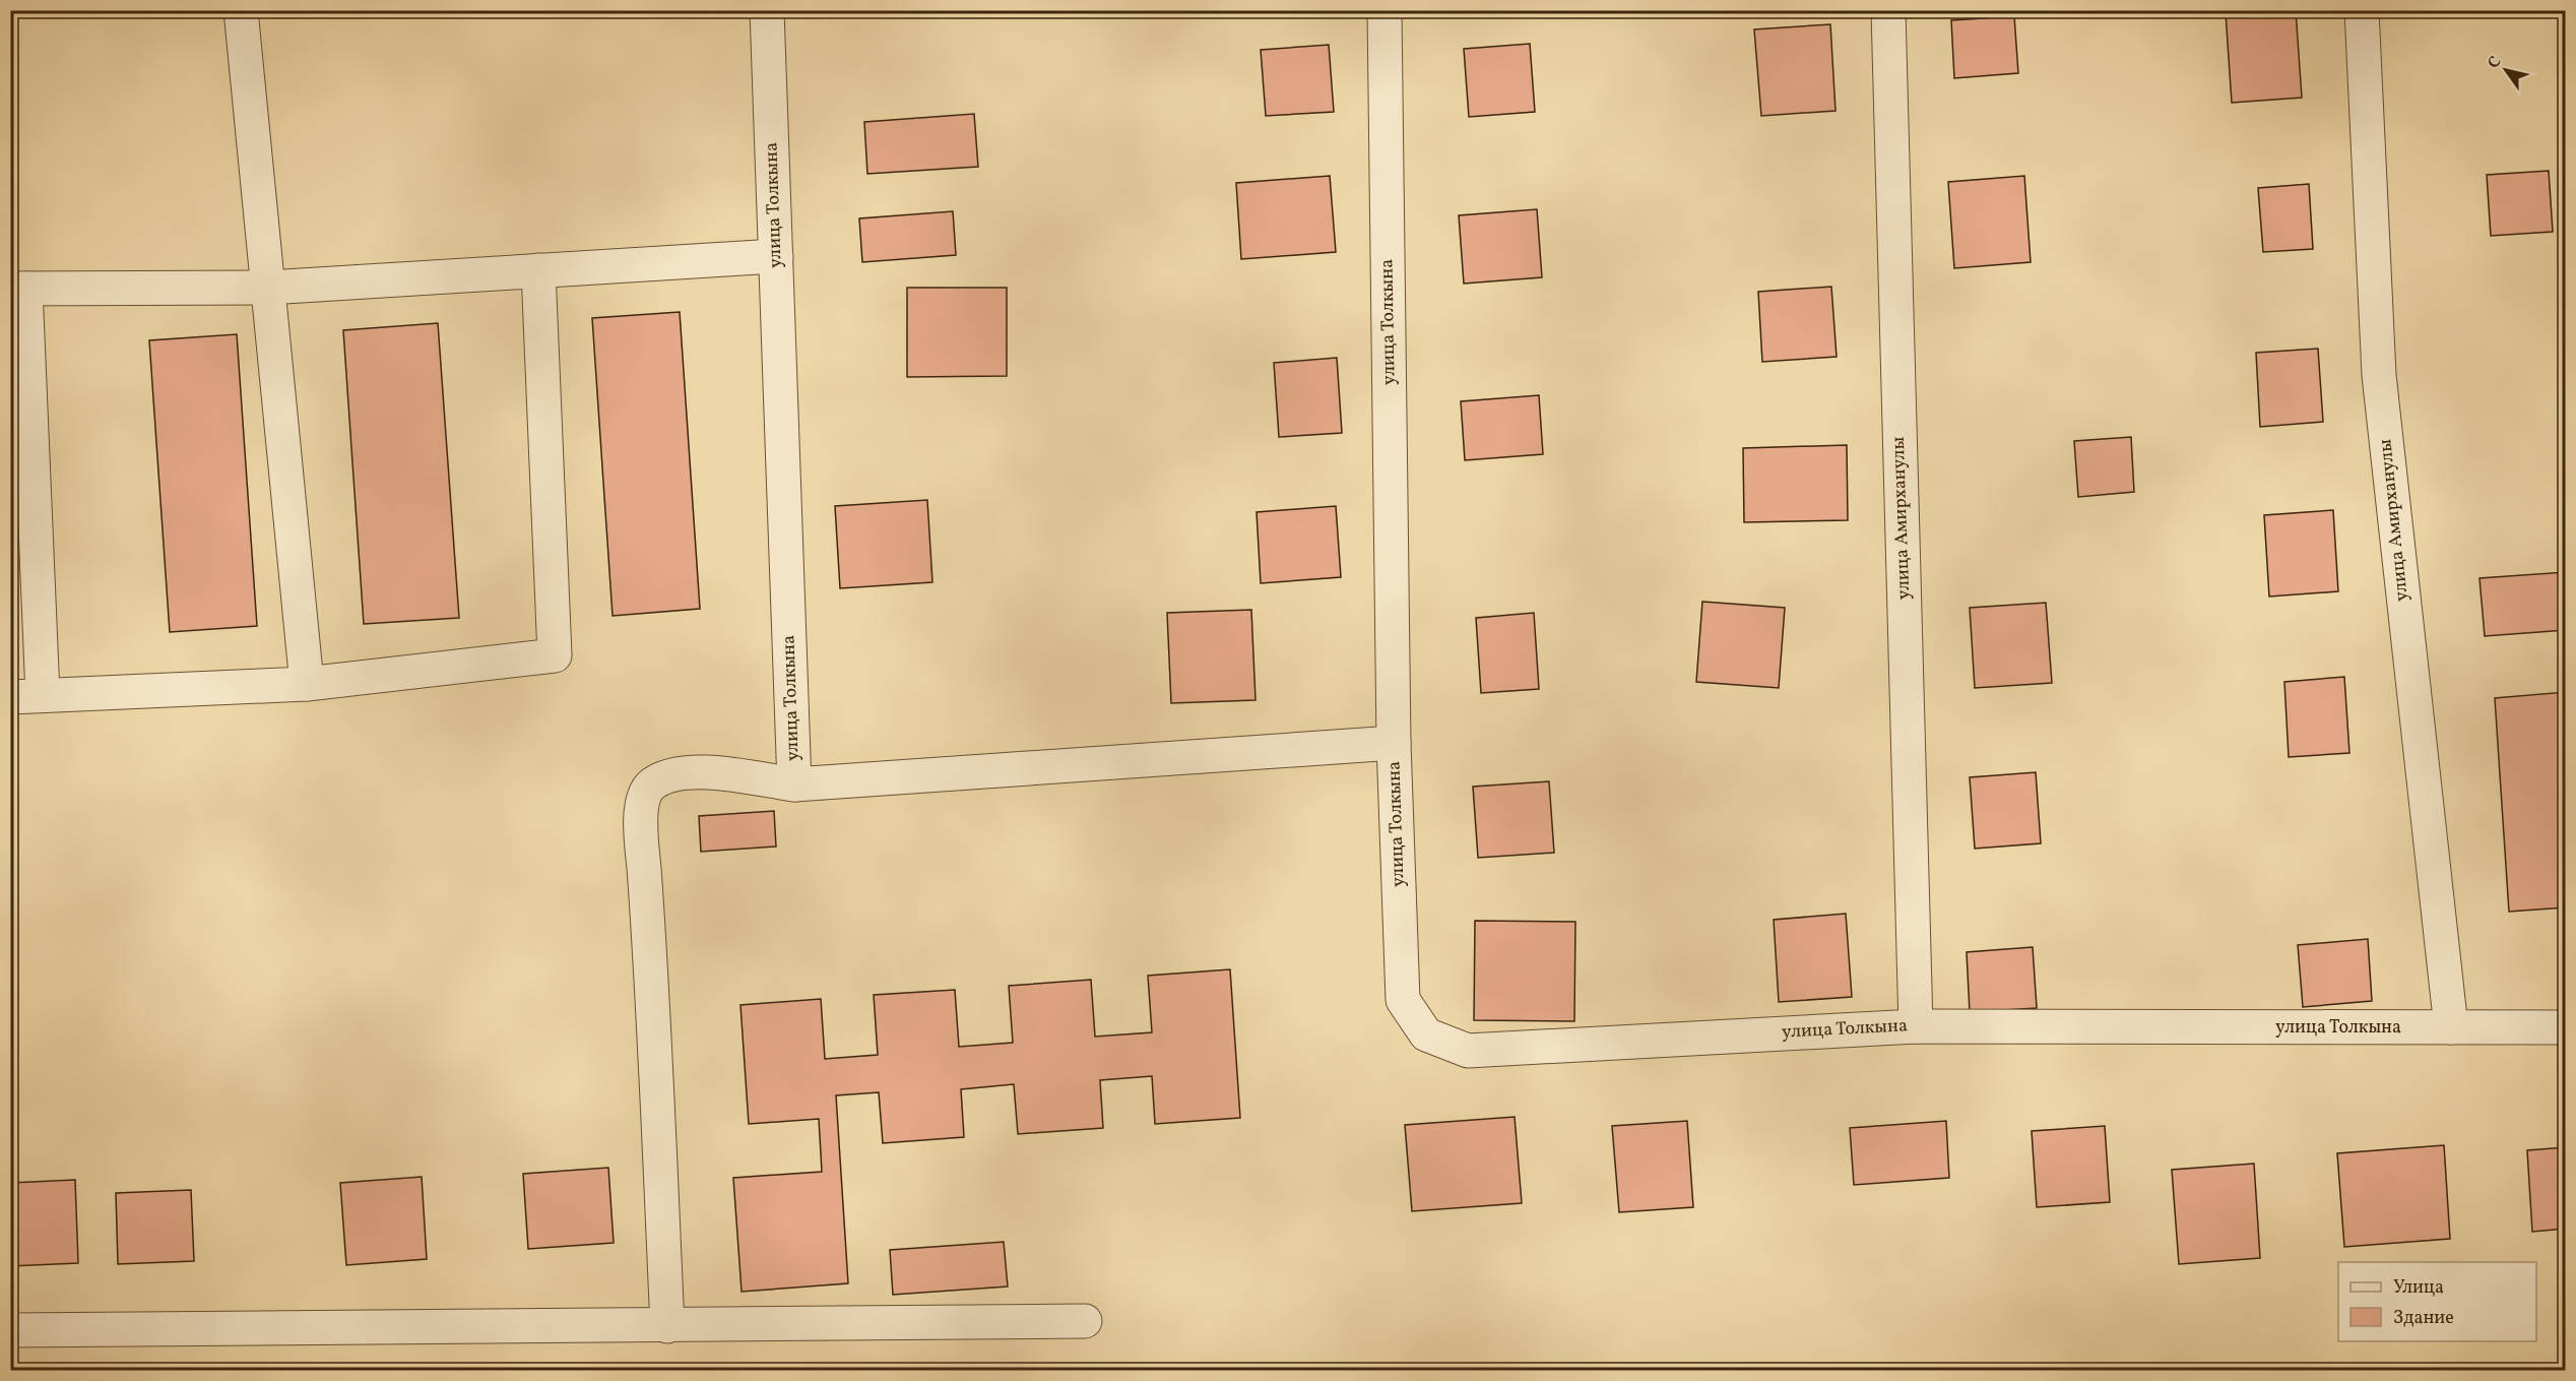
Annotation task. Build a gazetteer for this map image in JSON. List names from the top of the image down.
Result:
{
  "streets": {
    "street": ["улица Толкына", "улица Амирханулы"]
  },
  "crossings": [
    ["улица Толкына", "улица Амирханулы"]
  ],
  "legend": ["Улица", "Здание"],
  "north": "top left"
}
